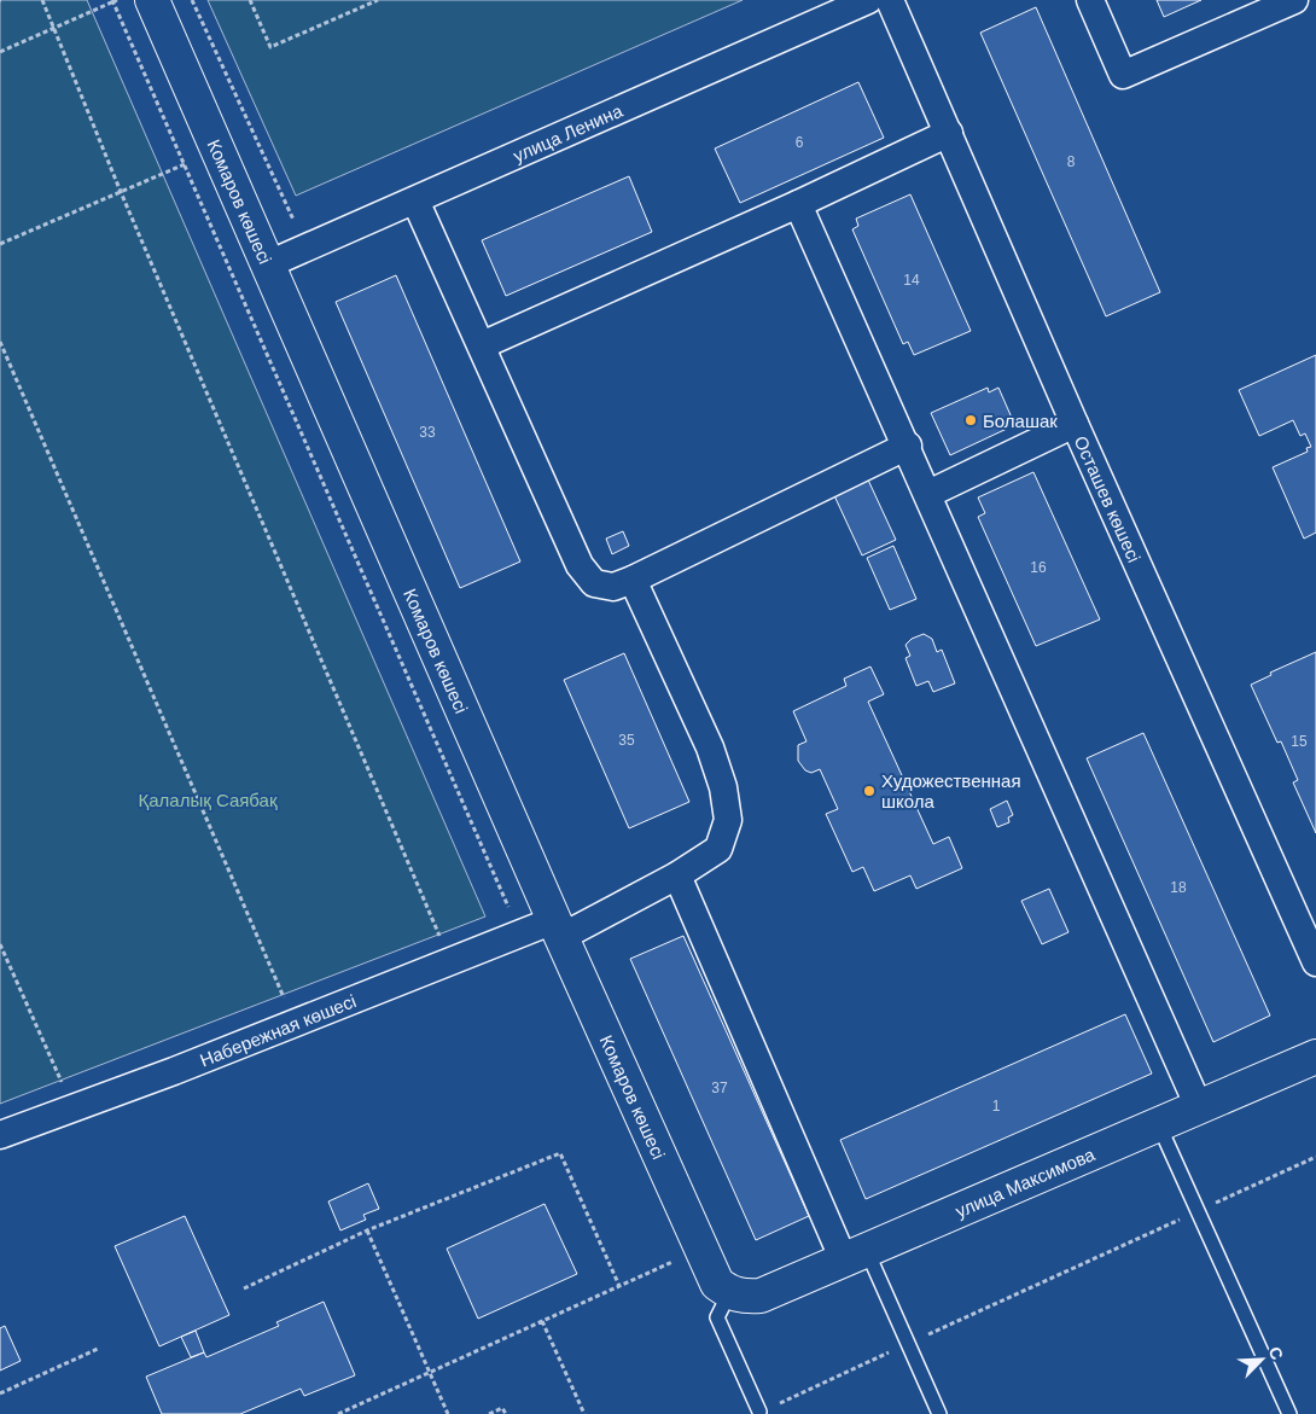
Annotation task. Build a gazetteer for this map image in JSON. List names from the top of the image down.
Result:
{
  "streets": {
    "street": [
      "улица Ленина",
      "Комаров көшесі",
      "Осташев көшесі",
      "Набережная көшесі",
      "улица Максимова"
    ]
  },
  "crossings": [
    ["улица Ленина", "Комаров көшесі"],
    ["Комаров көшесі", "Набережная көшесі"],
    ["Комаров көшесі", "улица Максимова"]
  ],
  "parks": ["Қалалық Саябақ"],
  "places": ["Болашак", "Художественная школа"],
  "house_numbers": [
    "6",
    "8",
    "14",
    "33",
    "16",
    "35",
    "15",
    "18",
    "37",
    "1"
  ],
  "north": "top right"
}
